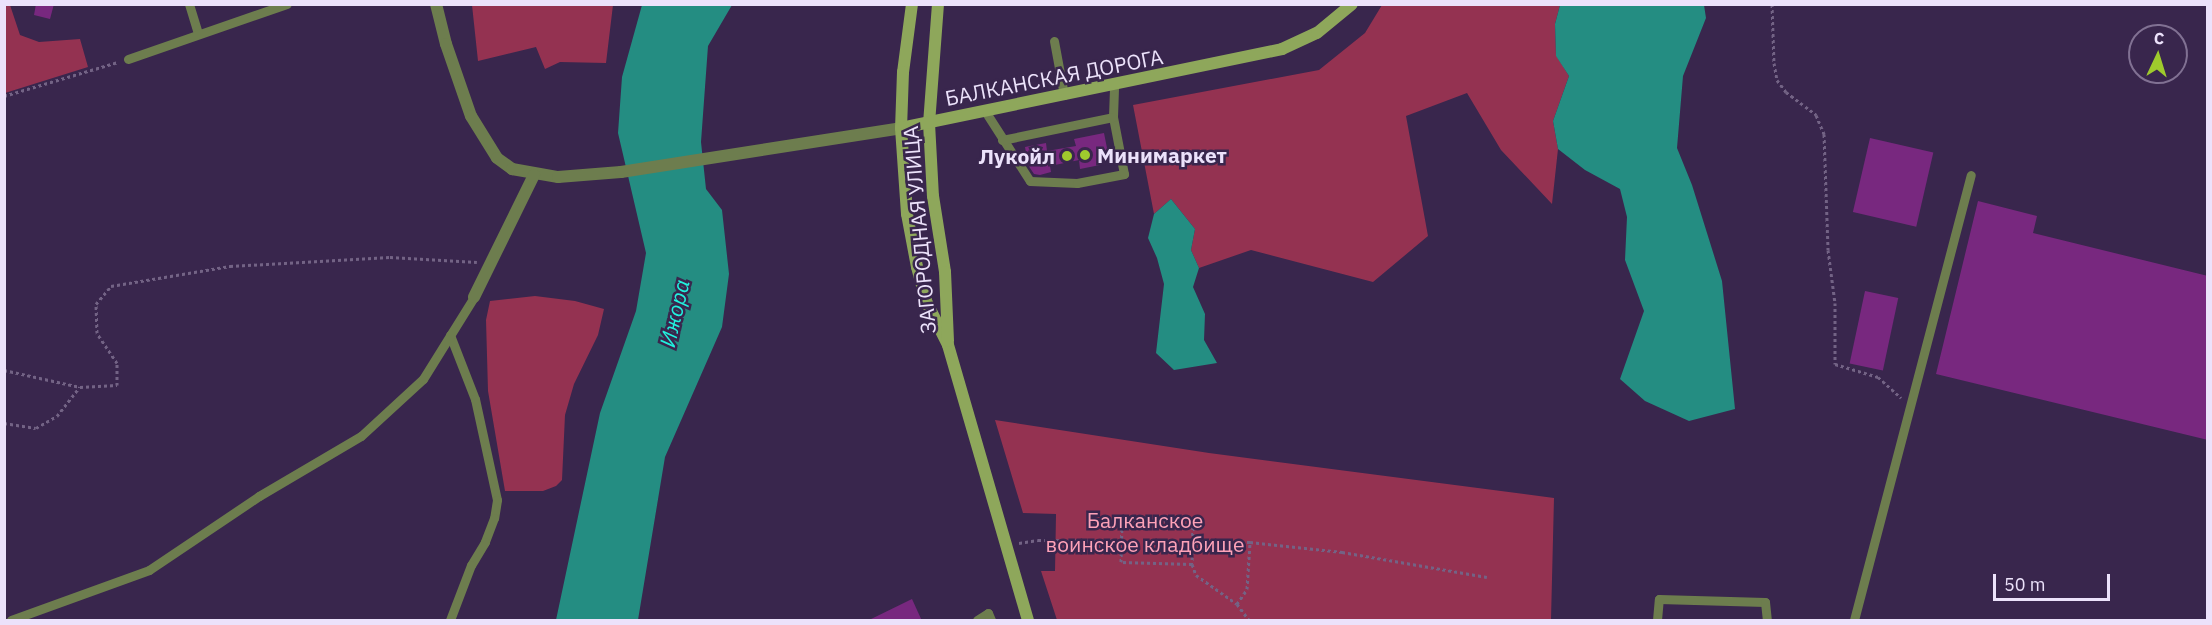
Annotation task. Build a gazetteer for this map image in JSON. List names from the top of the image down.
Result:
{
  "streets": {
    "main road": ["БАЛКАНСКАЯ ДОРОГА", "ЗАГОРОДНАЯ УЛИЦА"]
  },
  "crossings": [
    ["БАЛКАНСКАЯ ДОРОГА", "ЗАГОРОДНАЯ УЛИЦА"]
  ],
  "water": ["Ижора"],
  "parks": ["Балканское воинское кладбище"],
  "places": ["Минимаркет", "Лукойл"],
  "scale_bar": "50 m",
  "north": "top"
}
